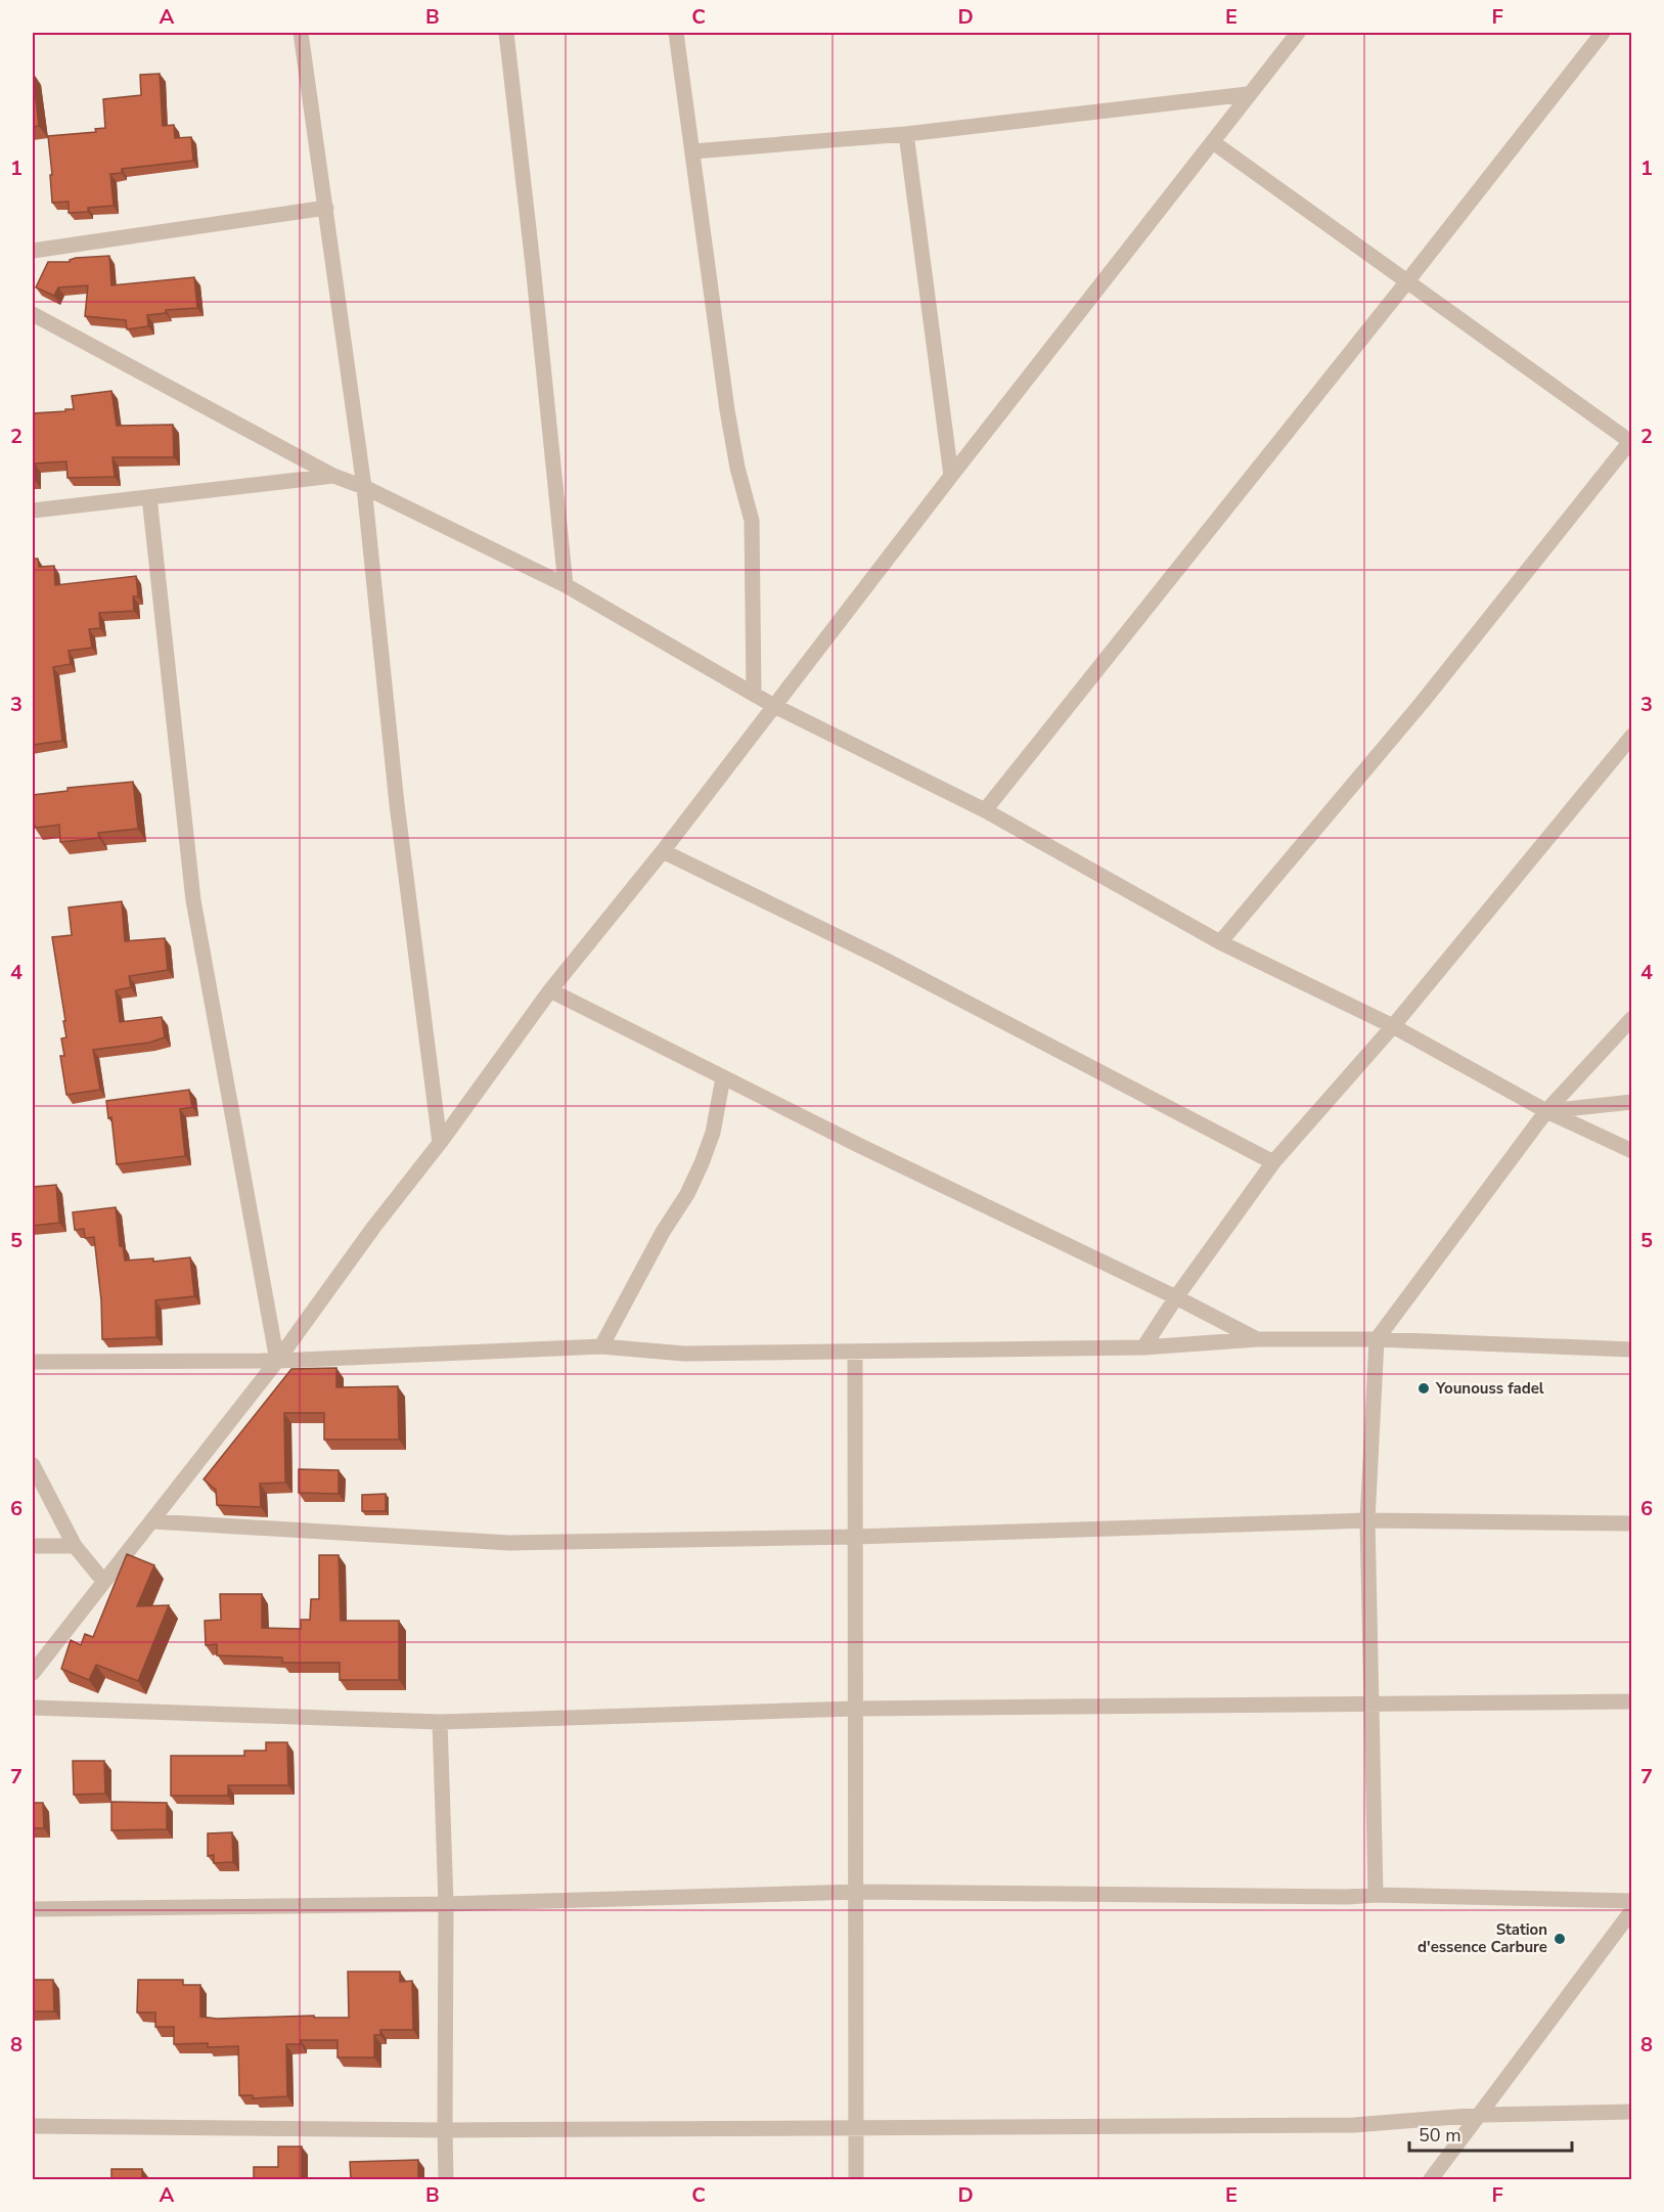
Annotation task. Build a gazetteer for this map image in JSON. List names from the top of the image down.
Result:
{
  "places": ["Younouss fadel", "Station d'essence Carbure"],
  "scale_bar": "50 m",
  "grid": {
    "columns": [
      "A",
      "B",
      "C",
      "D",
      "E",
      "F"
    ],
    "rows": [
      "1",
      "2",
      "3",
      "4",
      "5",
      "6",
      "7",
      "8"
    ]
  }
}
